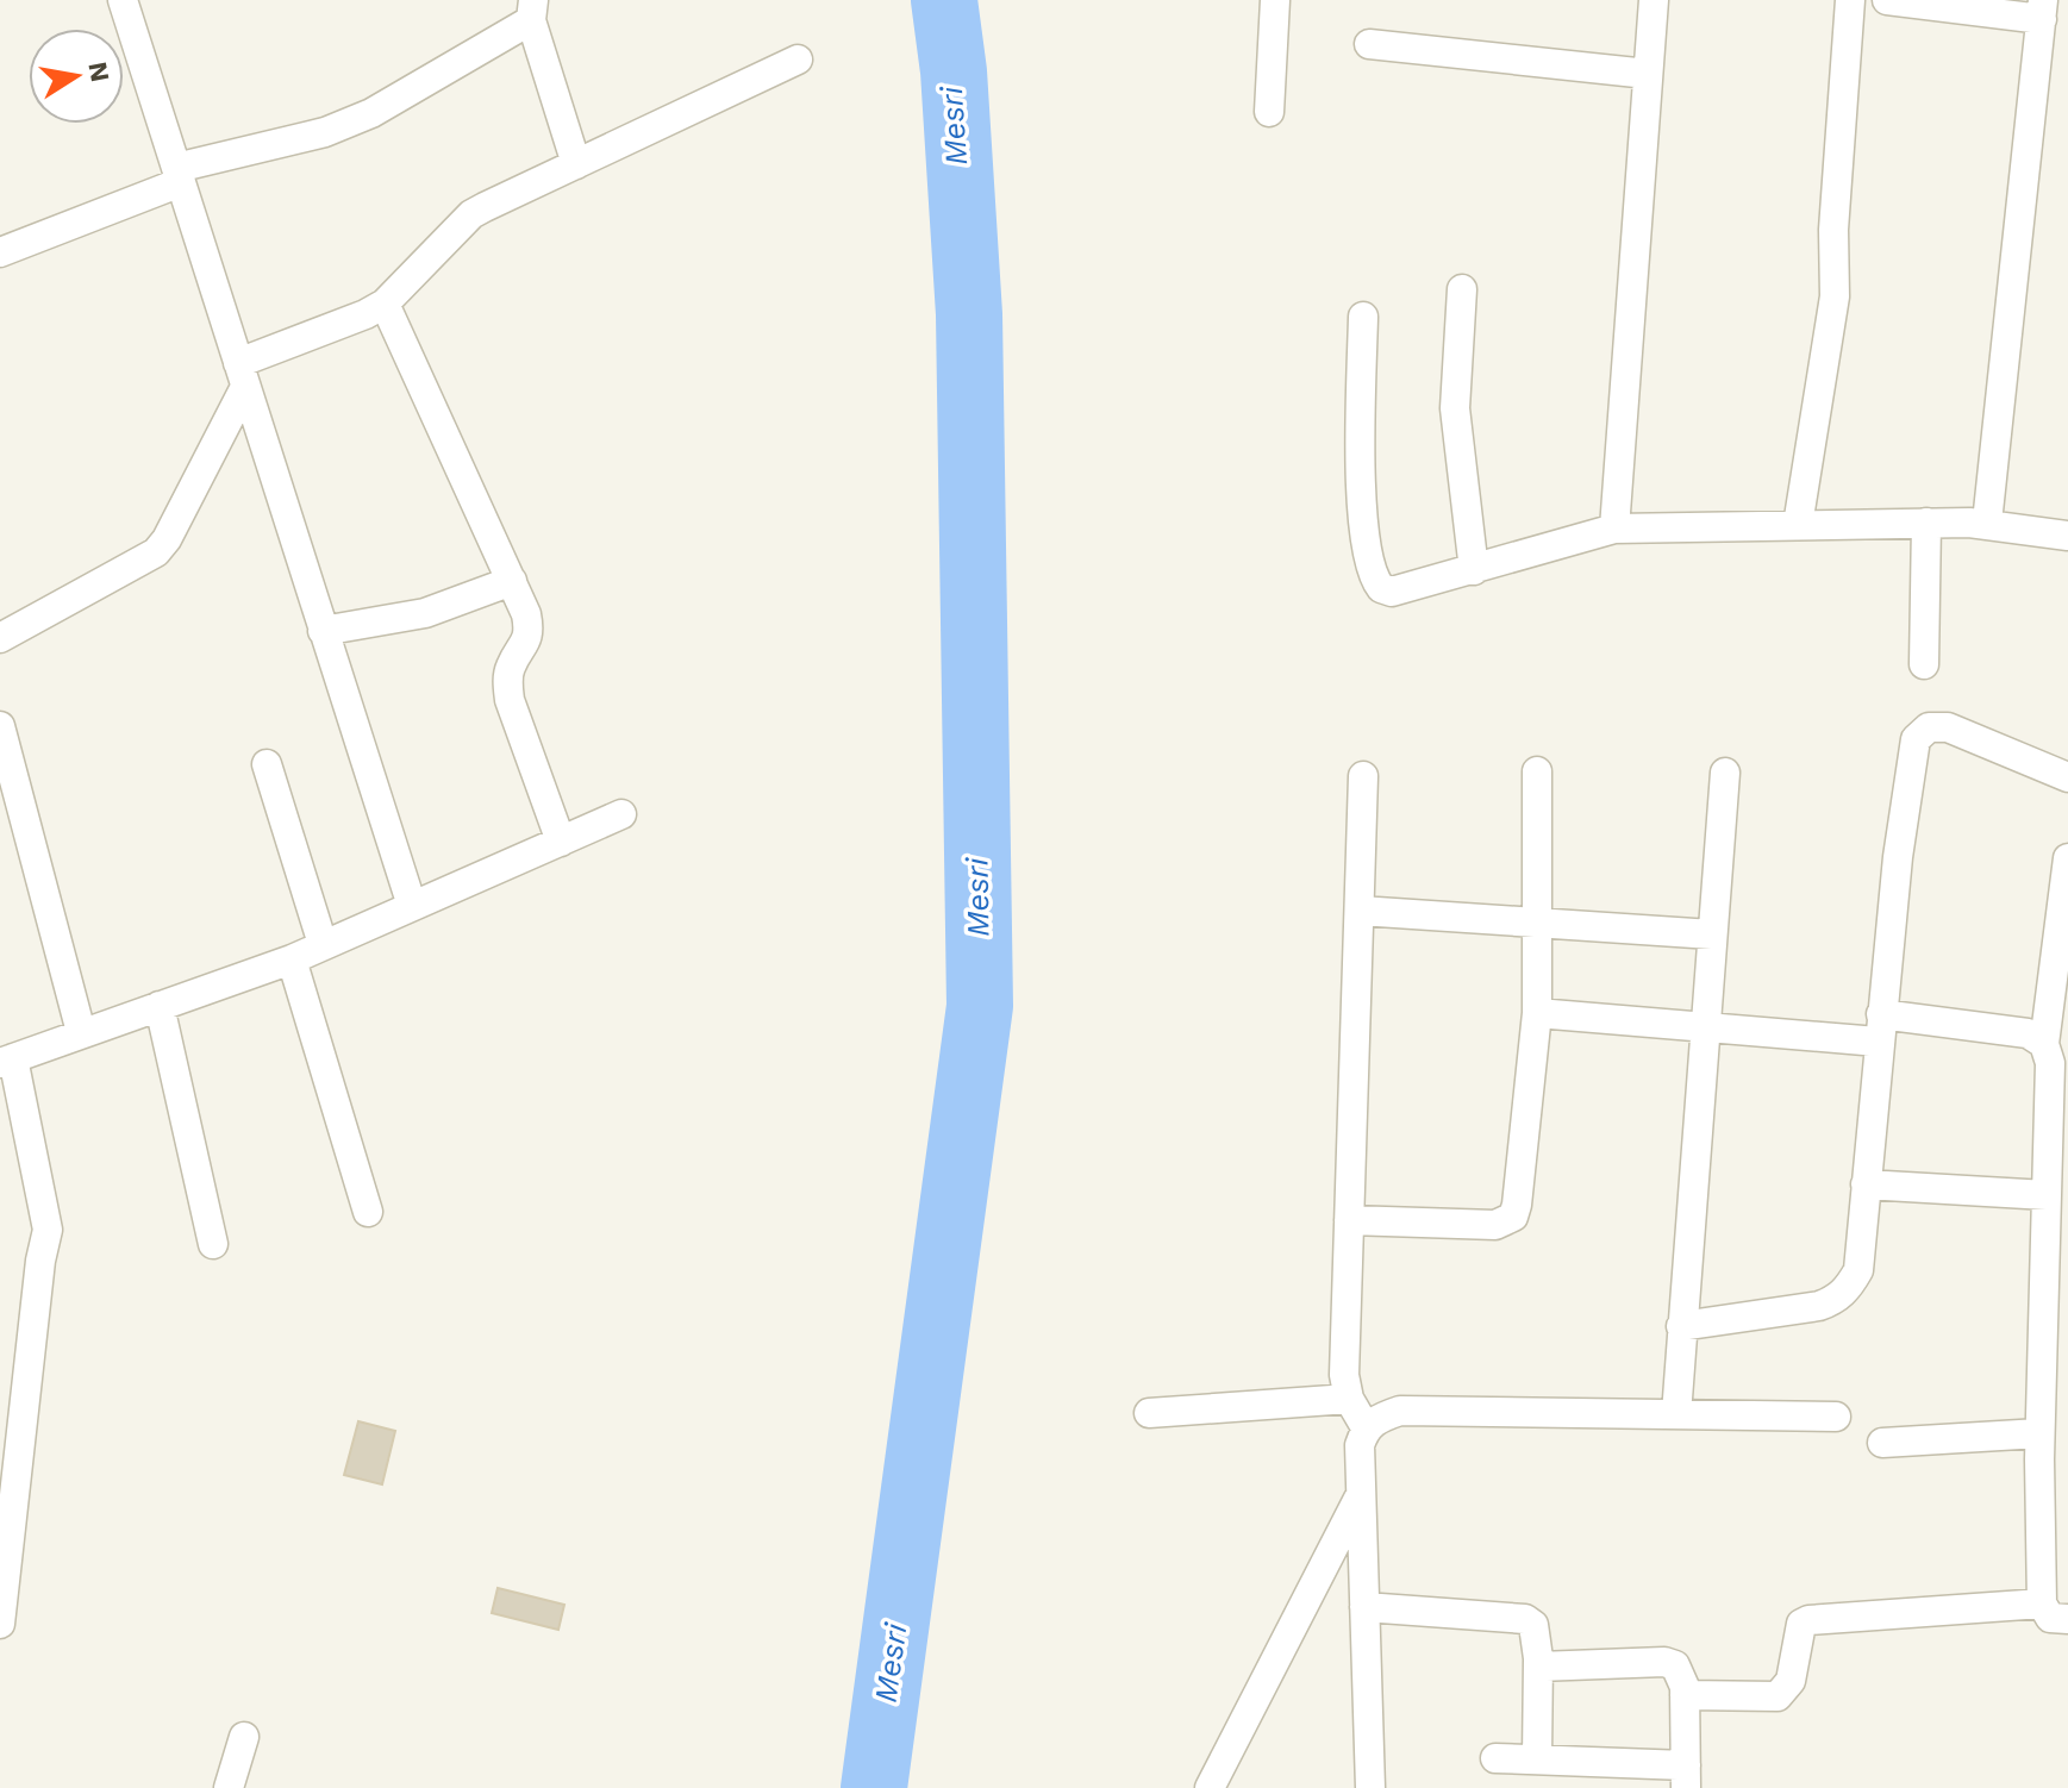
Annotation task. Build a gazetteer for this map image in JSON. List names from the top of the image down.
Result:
{
  "water": ["Mesri"],
  "north": "right"
}
